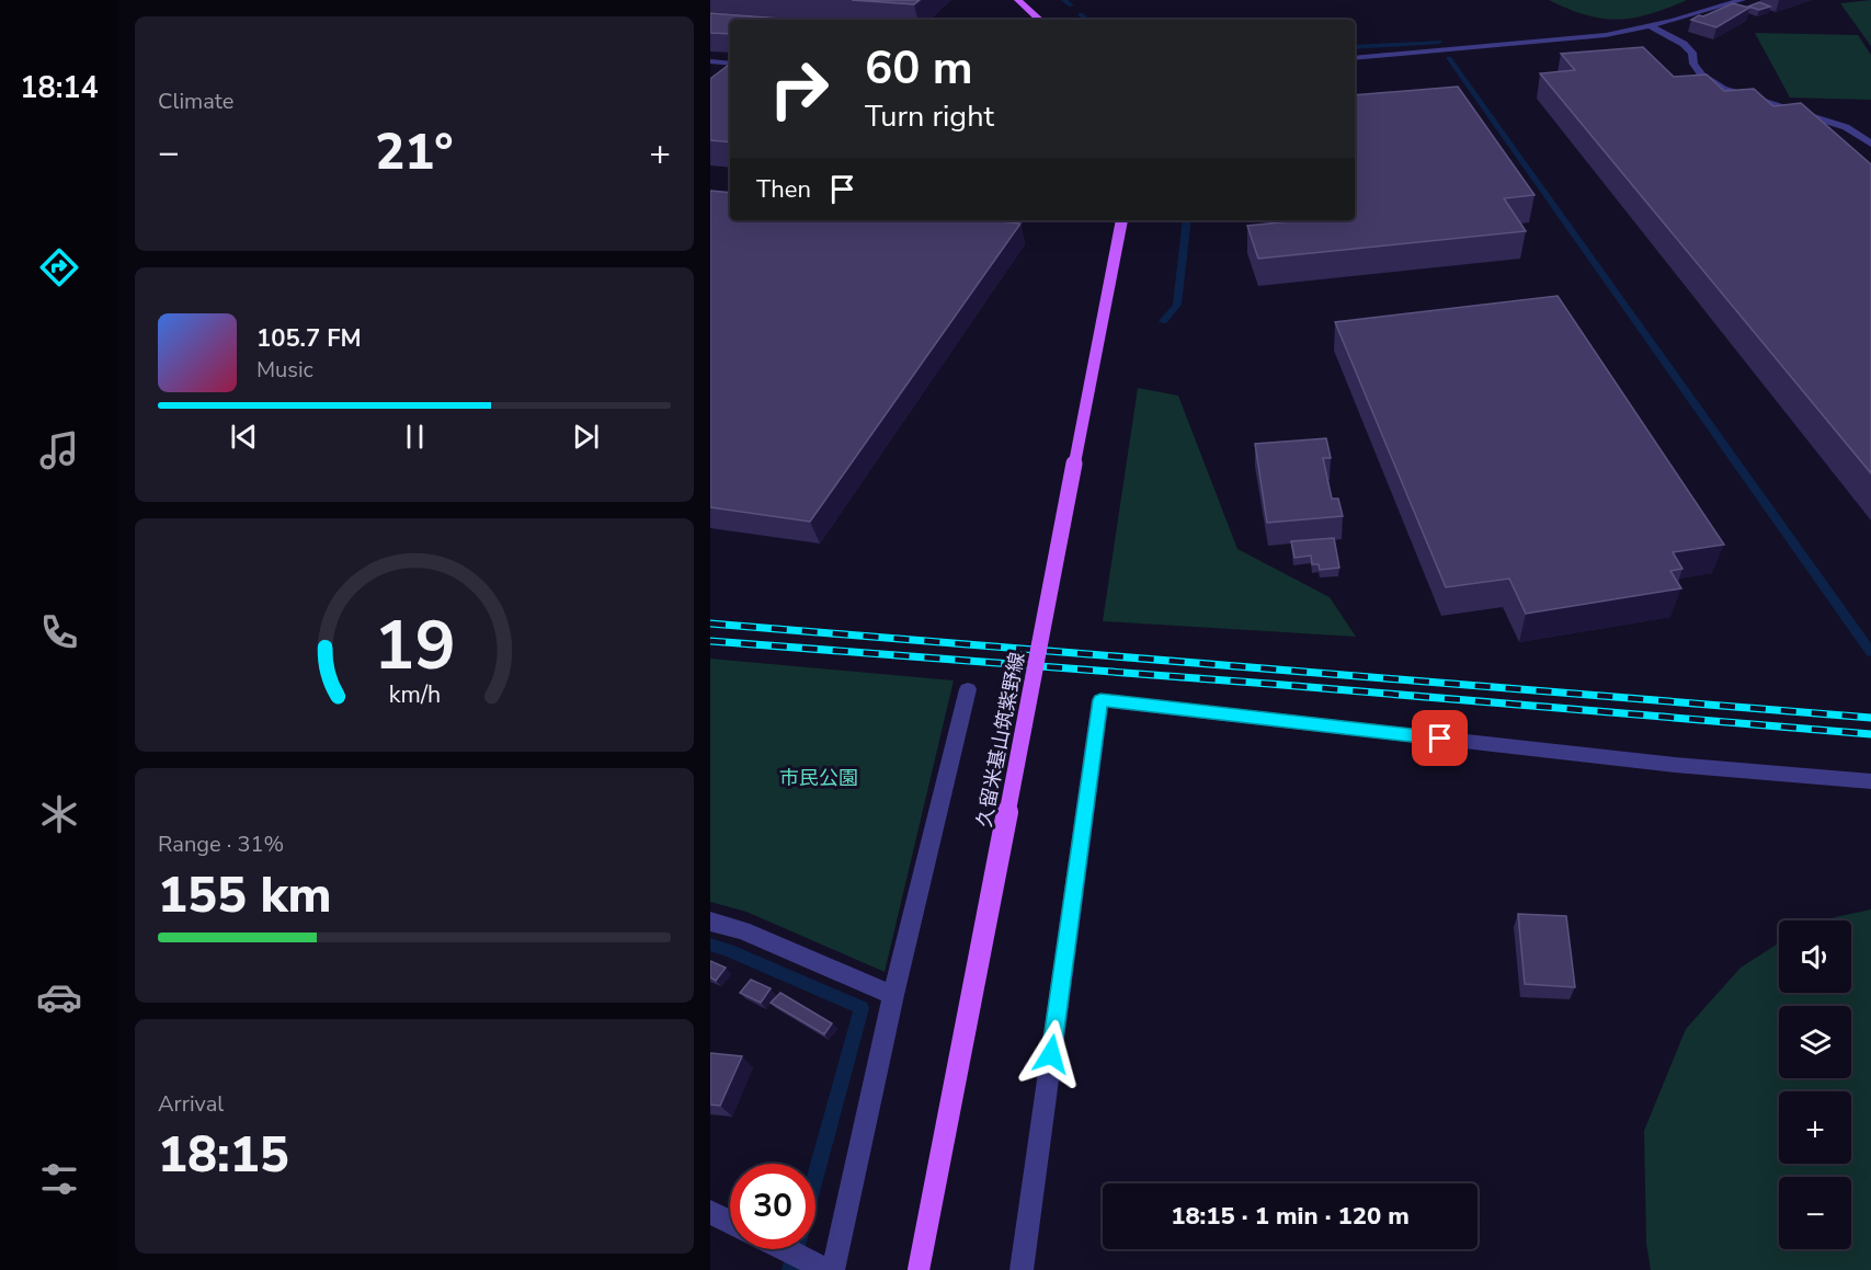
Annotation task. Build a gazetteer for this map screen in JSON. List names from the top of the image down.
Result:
{
  "streets": {
    "main road": ["久留米基山筑紫野線"]
  },
  "parks": ["市民公園"],
  "page": {
    "tabs": "18:14",
    "tile": [
      "Climate",
      ["Range · 31%", "155 km"],
      ["Arrival", "18:15"]
    ],
    "turn": ["60 m", "Turn right"],
    "heat": ["−", "21°", "+"],
    "then": "Then",
    "song": ["105.7 FM", "Music"],
    "map_buttons": ["+", "−"],
    "limit": "30",
    "trip": "18:15 · 1 min · 120 m",
    "gauge": ["19", "km/h"]
  }
}
